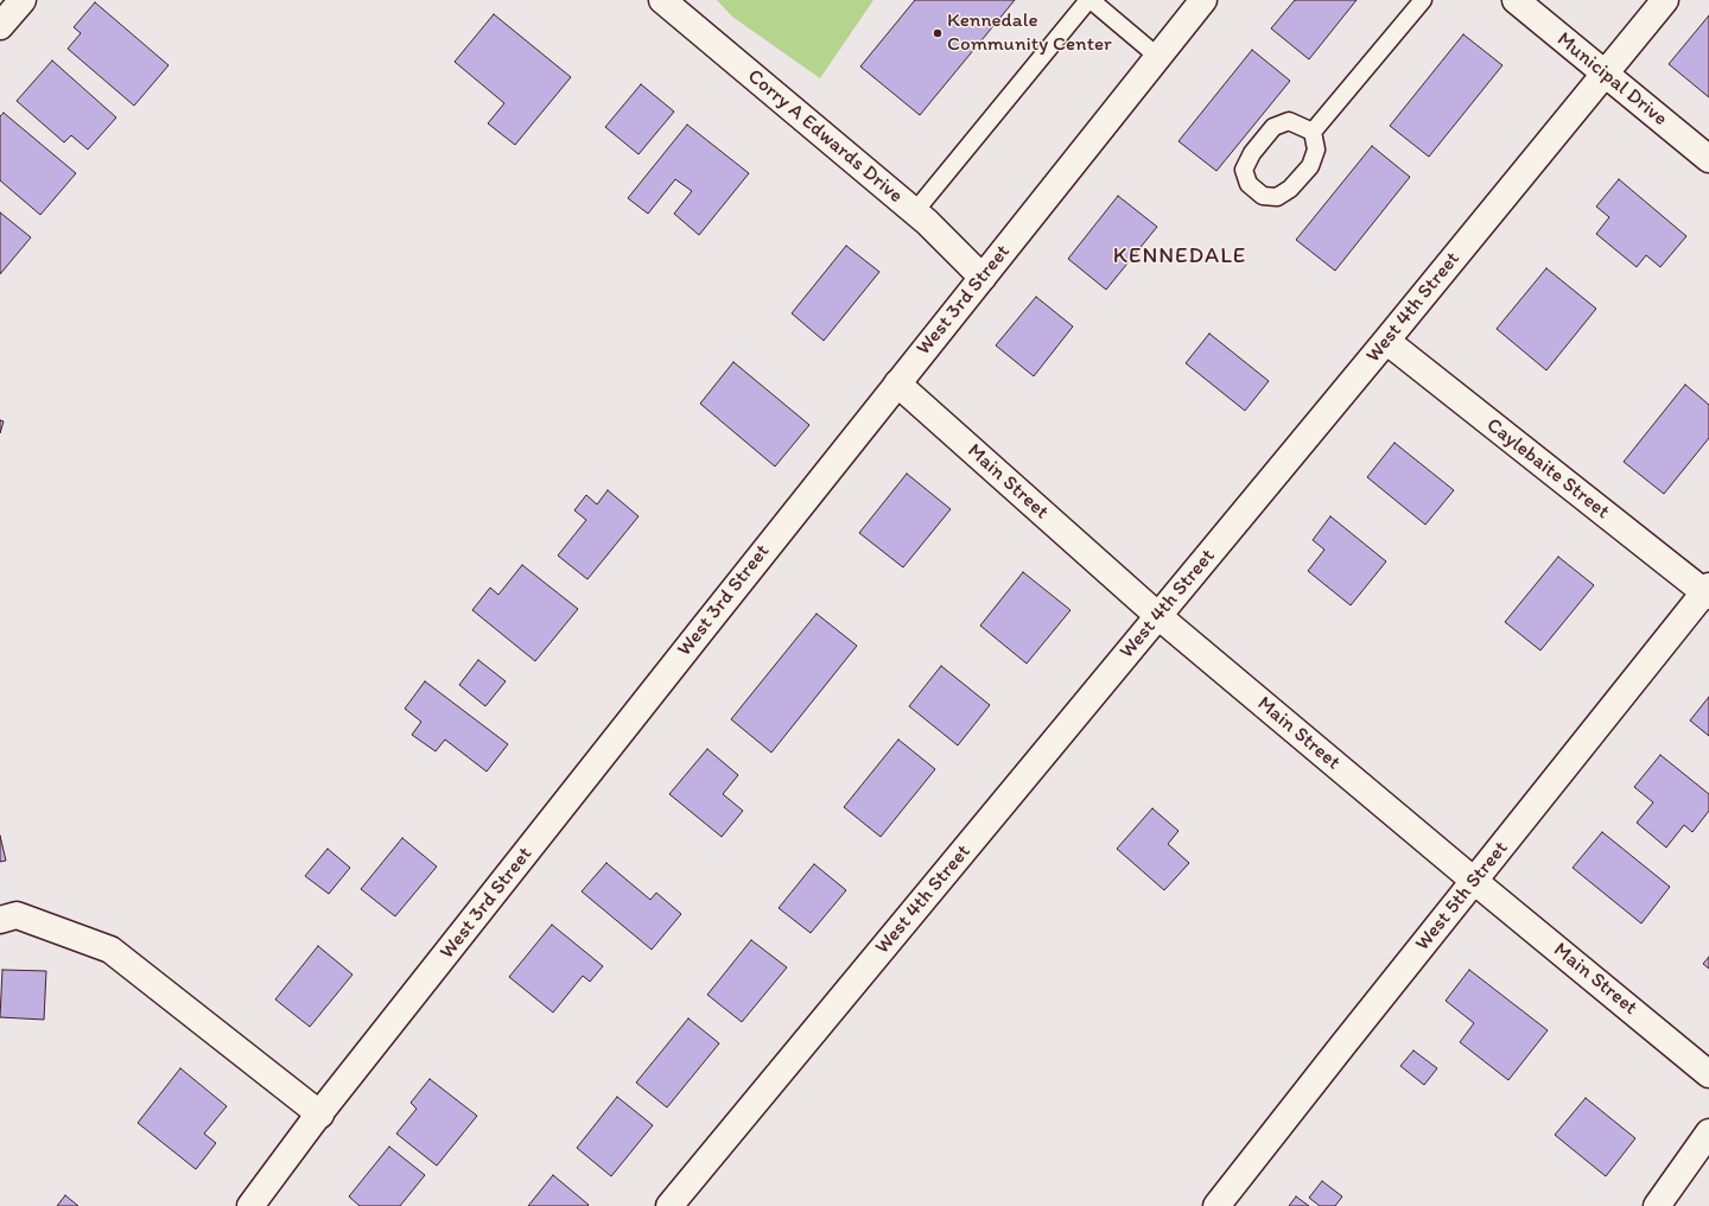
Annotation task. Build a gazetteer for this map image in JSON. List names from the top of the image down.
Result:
{
  "streets": {
    "street": [
      "Municipal Drive",
      "Corry A Edwards Drive",
      "West 3rd Street",
      "West 4th Street",
      "Caylebaite Street",
      "Main Street",
      "West 5th Street"
    ]
  },
  "crossings": [
    ["Municipal Drive", "West 4th Street"],
    ["Corry A Edwards Drive", "West 3rd Street"],
    ["West 3rd Street", "Main Street"],
    ["West 4th Street", "Caylebaite Street"],
    ["West 4th Street", "Main Street"],
    ["Caylebaite Street", "West 5th Street"],
    ["Main Street", "West 5th Street"]
  ],
  "districts": ["KENNEDALE"],
  "places": ["Kennedale Community Center"]
}
